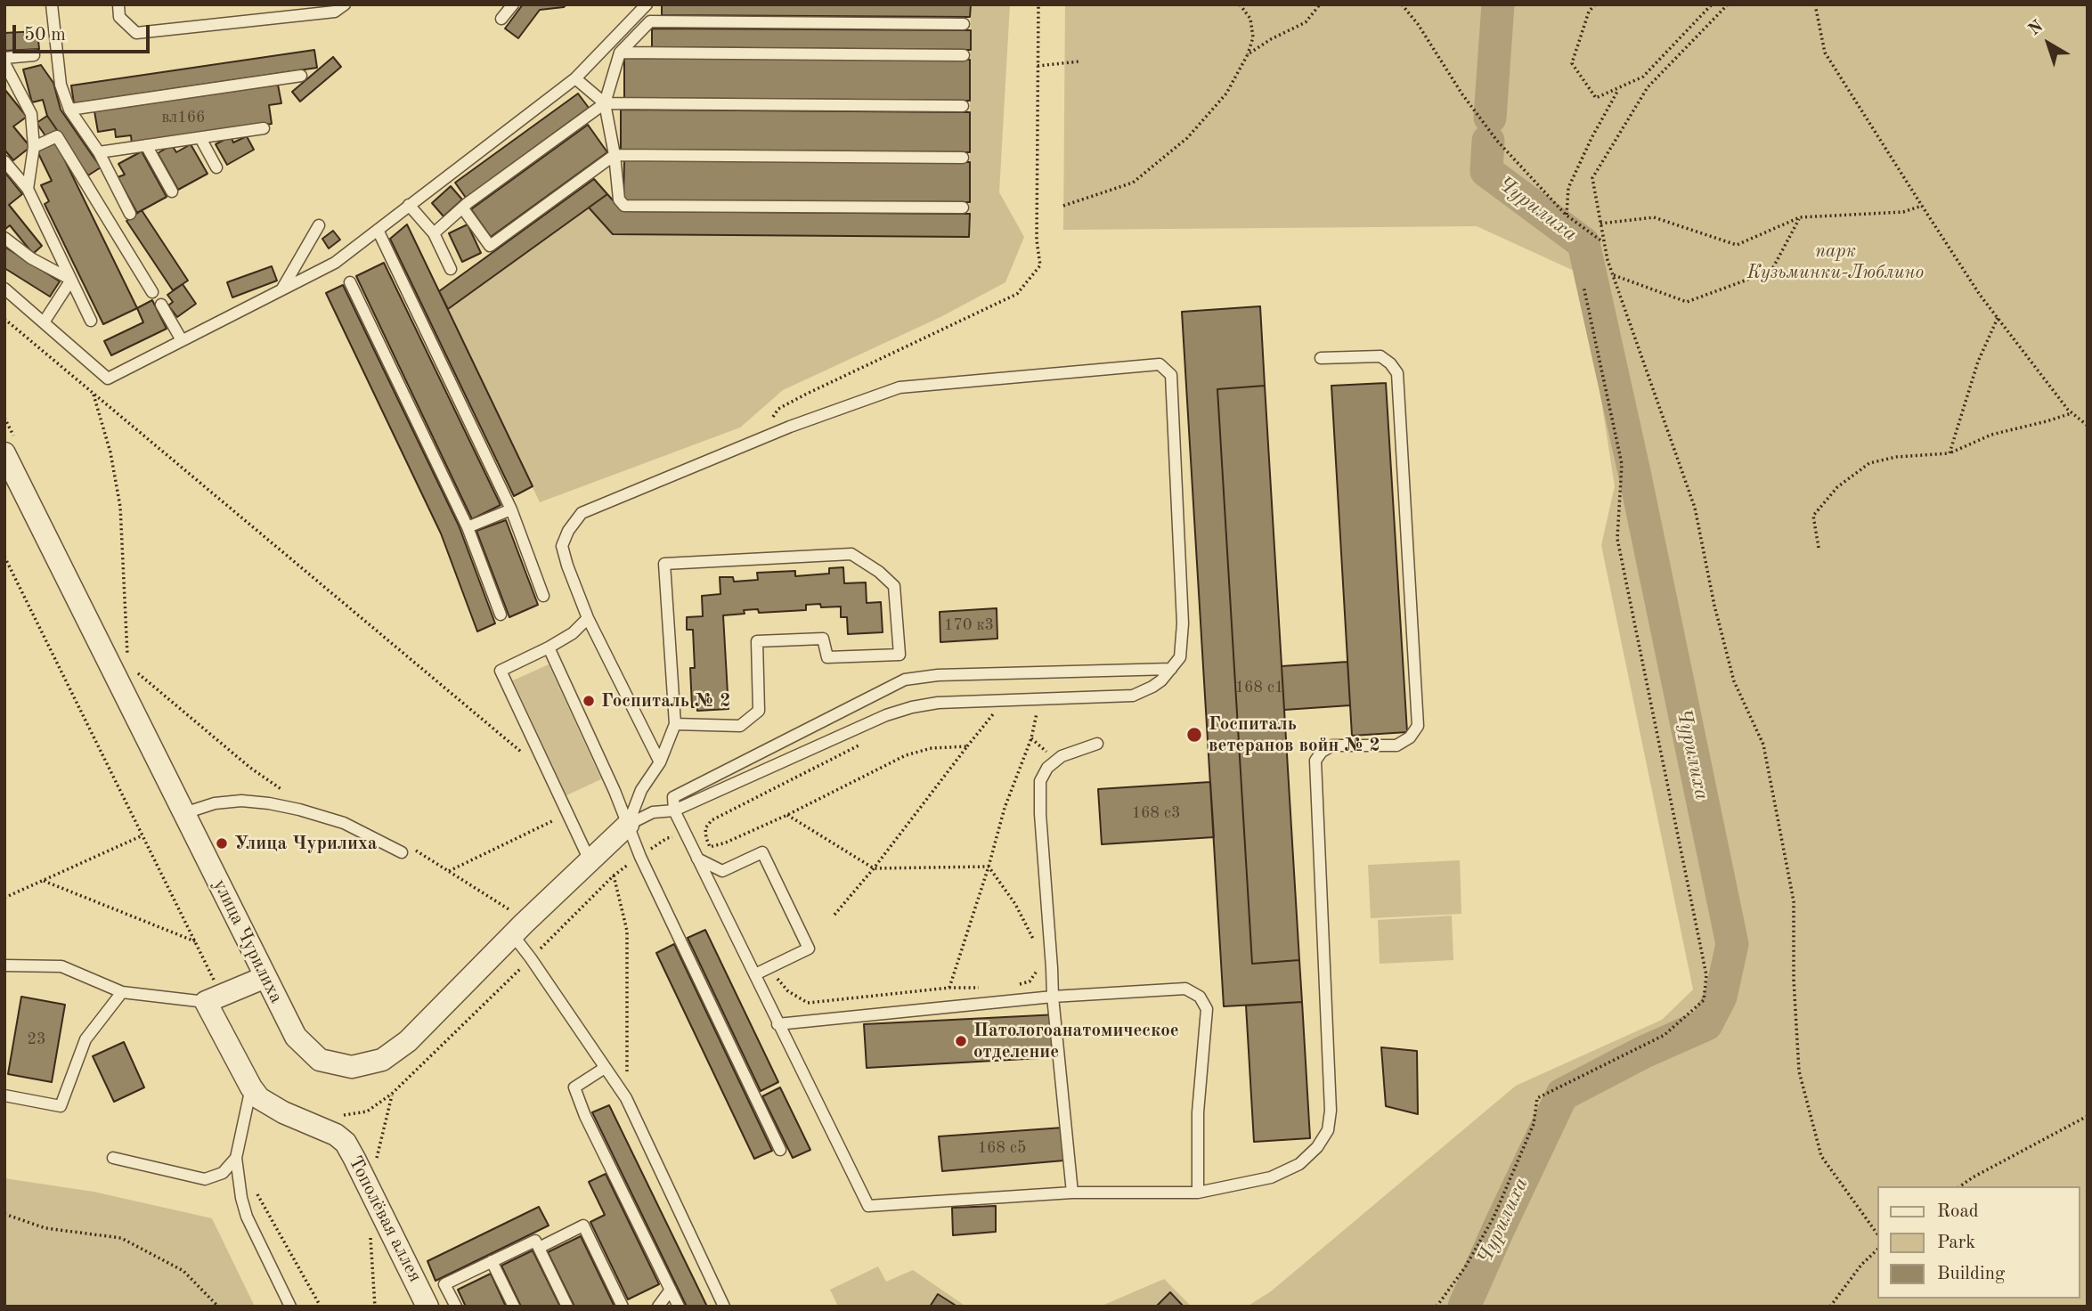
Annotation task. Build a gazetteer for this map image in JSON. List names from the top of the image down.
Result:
{
  "streets": {
    "street": ["улица Чурилиха", "Тополёвая аллея"]
  },
  "water": ["Чурилиха"],
  "parks": ["парк Кузьминки-Люблино"],
  "places": [
    "Госпиталь № 2",
    "Госпиталь ветеранов войн № 2",
    "Улица Чурилиха",
    "Патологоанатомическое отделение"
  ],
  "house_numbers": [
    "вл166",
    "170 к3",
    "168 с1",
    "168 с3",
    "23",
    "168 с5"
  ],
  "legend": ["Road", "Park", "Building"],
  "scale_bar": "50 m",
  "north": "top left"
}
